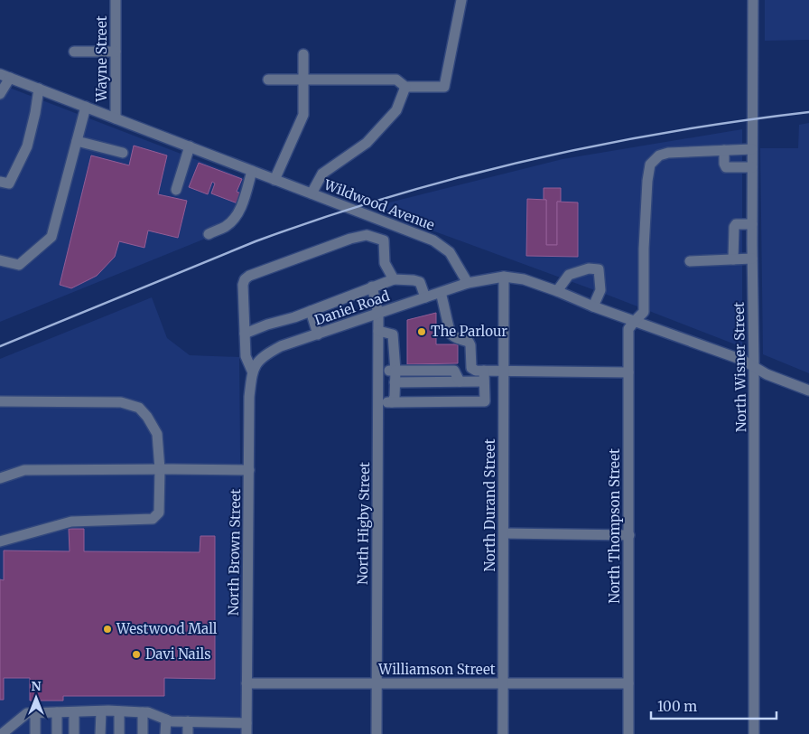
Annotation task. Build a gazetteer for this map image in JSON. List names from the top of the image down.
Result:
{
  "streets": {
    "street": [
      "Wayne Street",
      "Wildwood Avenue",
      "Daniel Road",
      "North Wisner Street",
      "North Durand Street",
      "North Higby Street",
      "North Thompson Street",
      "North Brown Street",
      "Williamson Street"
    ]
  },
  "crossings": [
    ["Wayne Street", "Wildwood Avenue"],
    ["Wildwood Avenue", "Daniel Road"],
    ["Daniel Road", "North Higby Street"],
    ["Daniel Road", "North Brown Street"],
    ["North Durand Street", "Williamson Street"],
    ["North Higby Street", "Williamson Street"],
    ["North Thompson Street", "Williamson Street"],
    ["North Brown Street", "Williamson Street"]
  ],
  "places": ["The Parlour", "Westwood Mall", "Davi Nails"],
  "scale_bar": "100 m",
  "north": "top"
}
